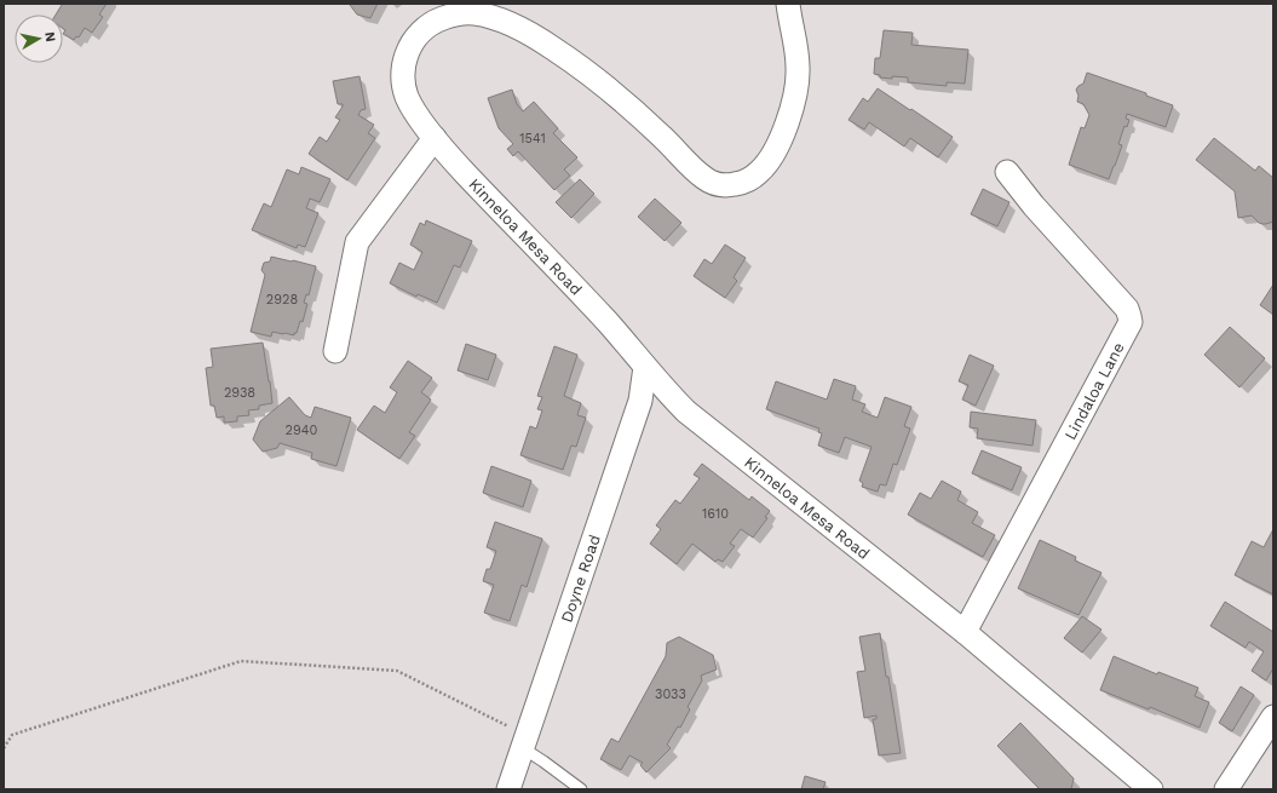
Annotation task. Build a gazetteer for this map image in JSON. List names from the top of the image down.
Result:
{
  "streets": {
    "street": ["Kinneloa Mesa Road", "Lindaloa Lane", "Doyne Road"]
  },
  "crossings": [
    ["Kinneloa Mesa Road", "Lindaloa Lane"],
    ["Kinneloa Mesa Road", "Doyne Road"]
  ],
  "house_numbers": [
    "1541",
    "2928",
    "2938",
    "2940",
    "1610",
    "3033"
  ],
  "north": "right"
}
